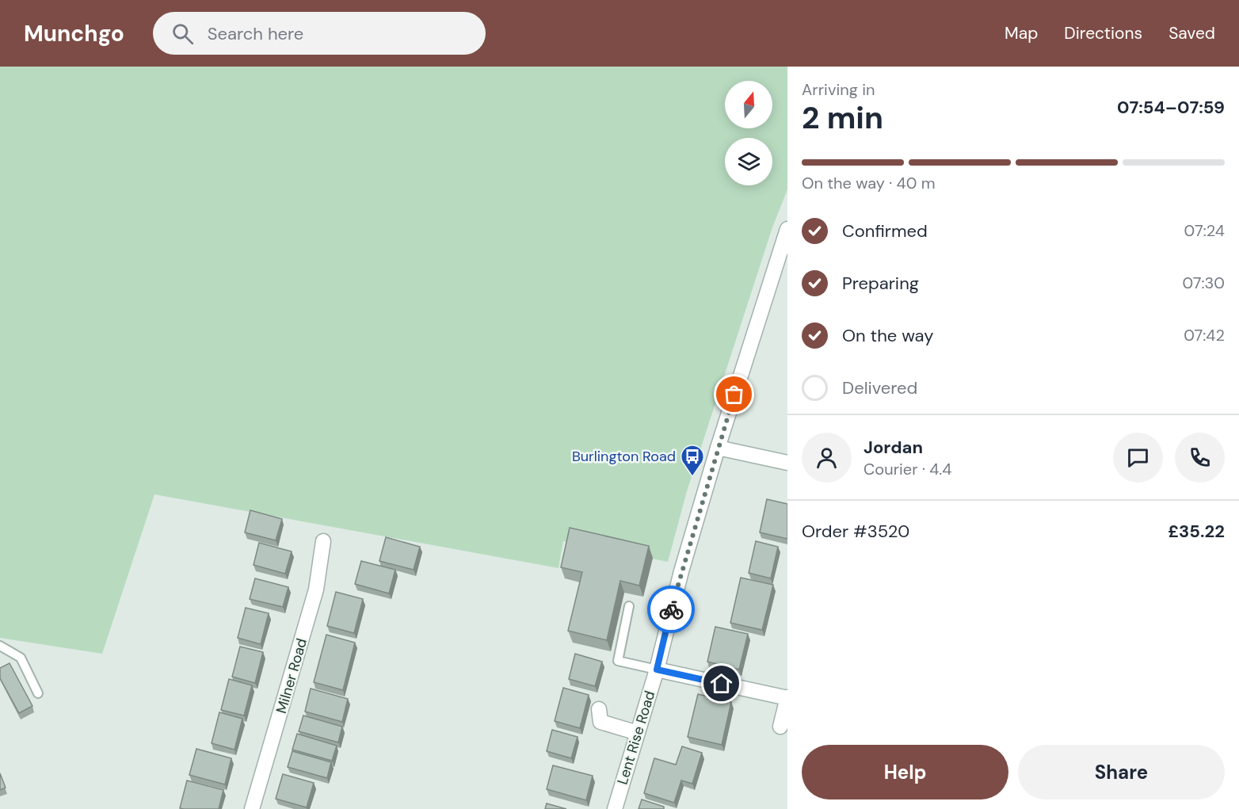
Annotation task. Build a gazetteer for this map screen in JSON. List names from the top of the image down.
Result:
{
  "streets": {
    "street": ["Milner Road", "Lent Rise Road"]
  },
  "places": {
    "bus stop": ["Burlington Road"]
  },
  "north": "top",
  "page": {
    "header": "Munchgo",
    "search": "Search here",
    "nav": ["Map", "Directions", "Saved"],
    "heading": ["2 min", "Arriving in", "07:54–07:59"],
    "panel": [
      "Jordan",
      "Courier · 4.4",
      "Order #3520",
      "£35.22"
    ],
    "bar": "On the way · 40 m",
    "list": [
      ["Confirmed", "07:24"],
      ["Preparing", "07:30"],
      ["On the way", "07:42"],
      "Delivered"
    ],
    "buttons": ["Help", "Share"]
  }
}
